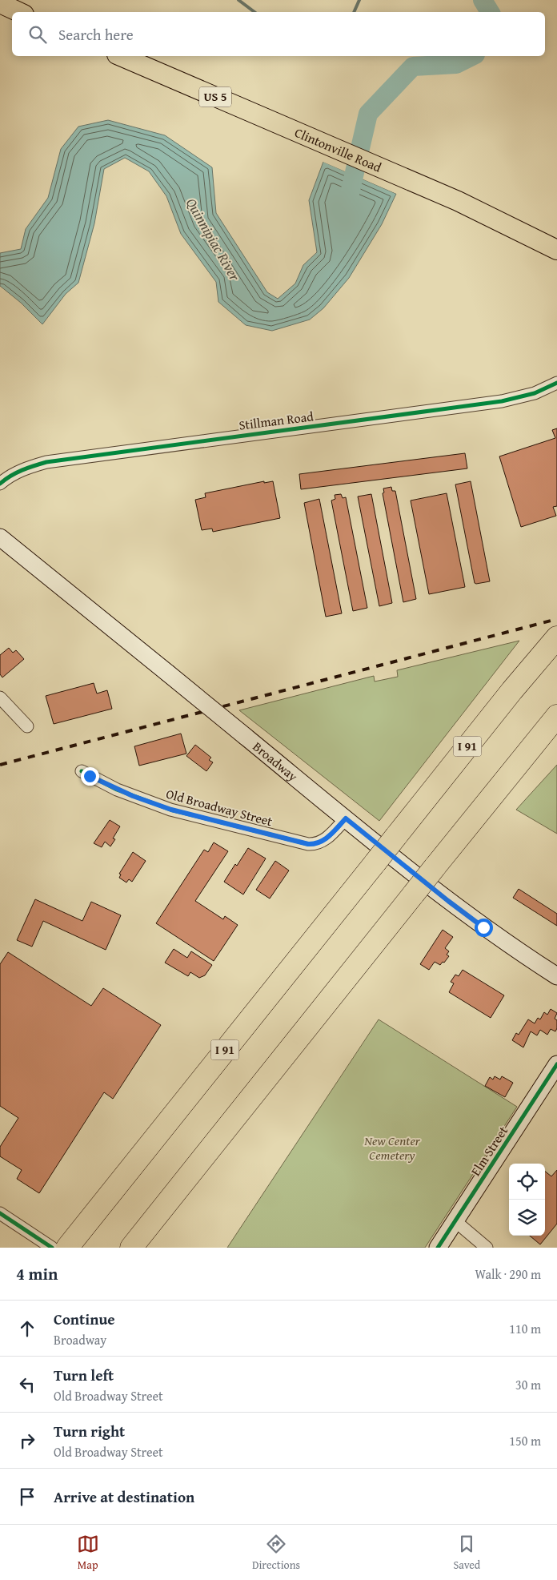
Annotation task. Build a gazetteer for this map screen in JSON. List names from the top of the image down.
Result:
{
  "streets": {
    "highway": ["I 91"],
    "main road": [
      "US 5",
      "Clintonville Road",
      "Broadway",
      "Elm Street"
    ],
    "street": ["Stillman Road", "Old Broadway Street"]
  },
  "crossings": [
    ["Broadway", "Old Broadway Street"]
  ],
  "water": ["Quinnipiac River"],
  "parks": ["New Center Cemetery"],
  "page": {
    "search": "Search here",
    "heading": ["4 min", "Walk · 290 m"],
    "list": [
      ["Continue", "Broadway", "110 m"],
      ["Turn left", "Old Broadway Street", "30 m"],
      ["Turn right", "Old Broadway Street", "150 m"],
      "Arrive at destination"
    ],
    "nav": ["Map", "Directions", "Saved"]
  }
}
